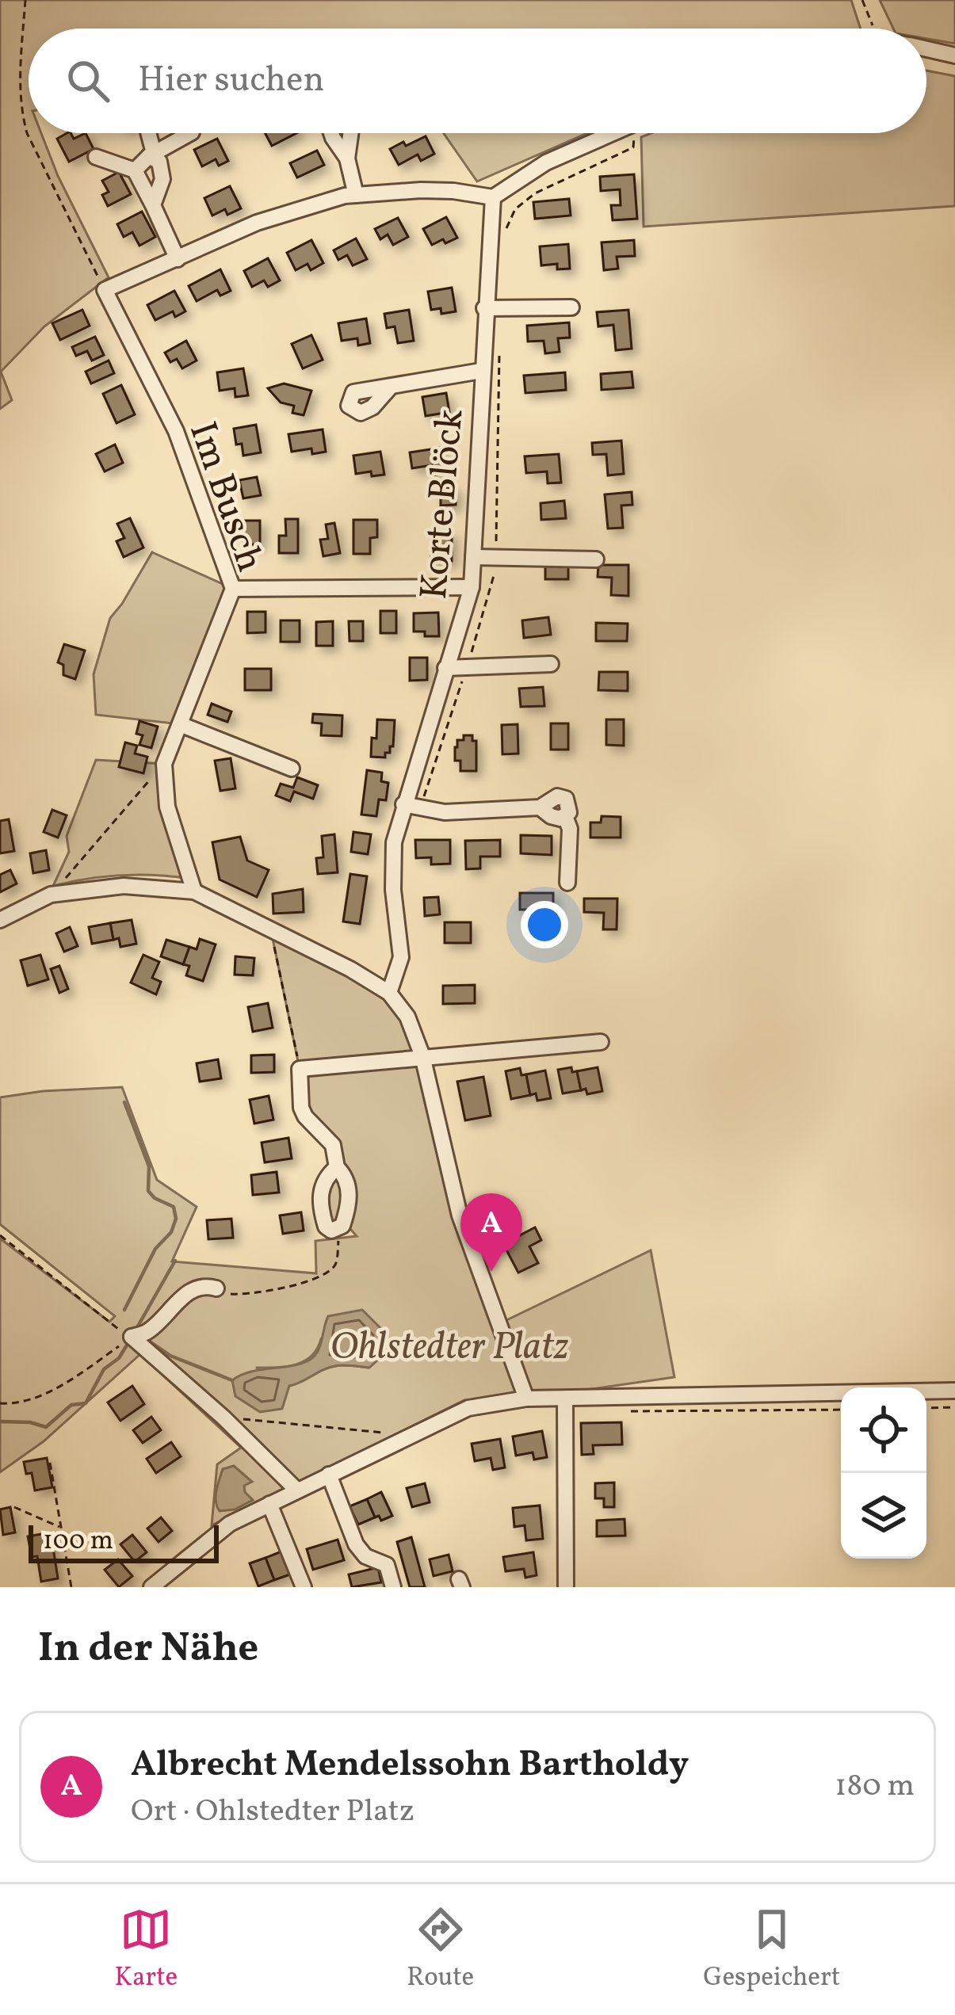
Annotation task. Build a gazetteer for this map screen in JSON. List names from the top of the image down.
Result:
{
  "streets": {
    "street": ["Im Busch", "Korte Blöck"]
  },
  "parks": ["Ohlstedter Platz"],
  "scale_bar": "100 m",
  "page": {
    "search": "Hier suchen",
    "pins": "A",
    "scale": "100 m",
    "heading": "In der Nähe",
    "list": [
      {
        "mark": "A",
        "name": "Albrecht Mendelssohn Bartholdy",
        "note": "Ort · Ohlstedter Platz",
        "value": "180 m"
      }
    ],
    "nav": ["Karte", "Route", "Gespeichert"]
  }
}
